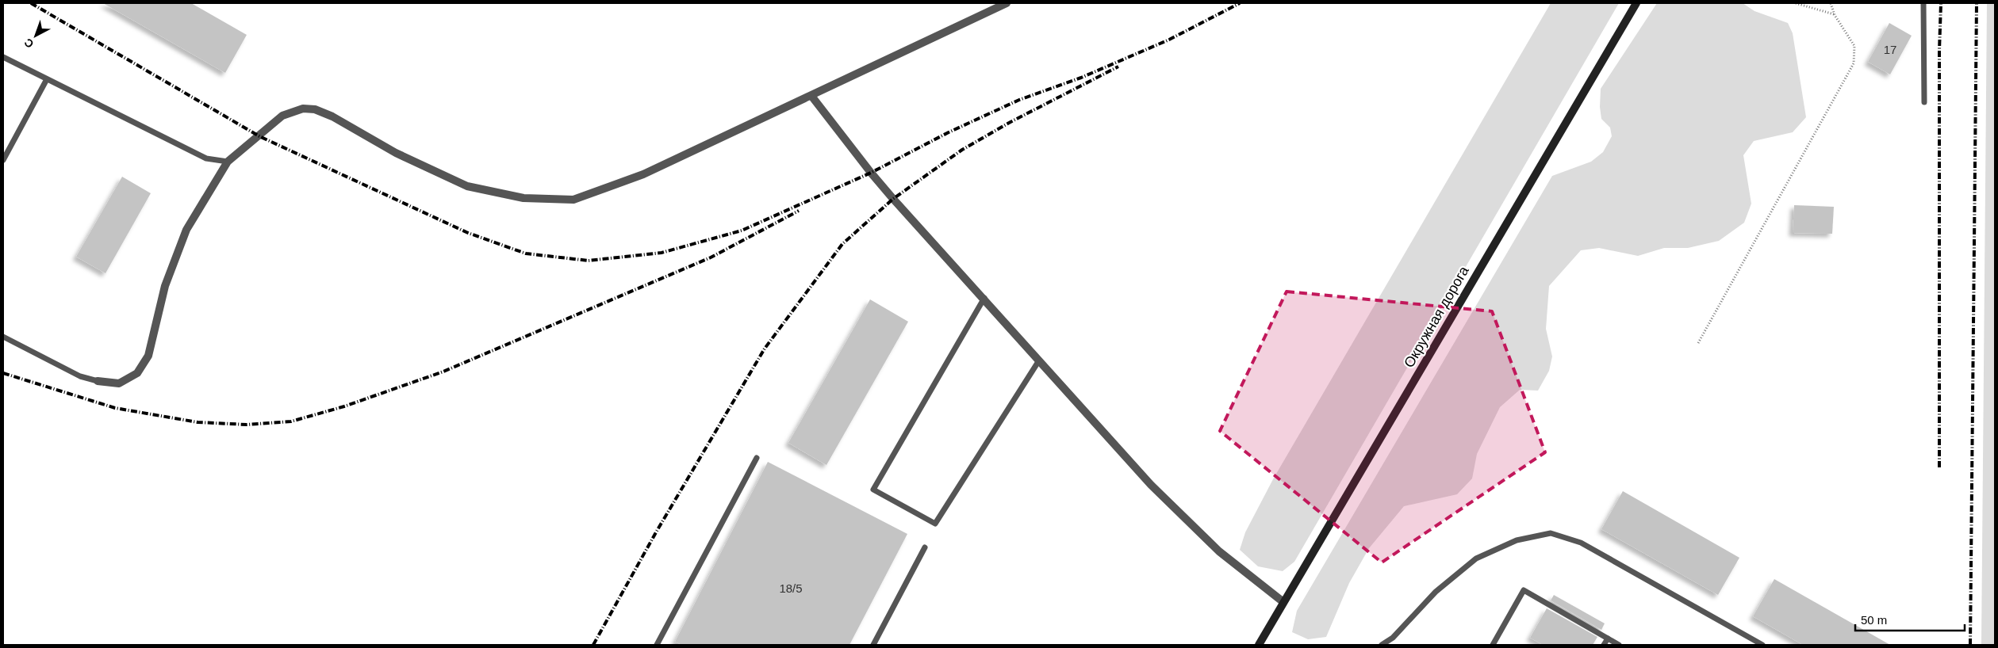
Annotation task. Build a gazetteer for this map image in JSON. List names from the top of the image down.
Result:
{
  "streets": {
    "main road": ["Окружная дорога"]
  },
  "house_numbers": ["17", "18/5"],
  "scale_bar": "50 m",
  "north": "bottom left"
}
